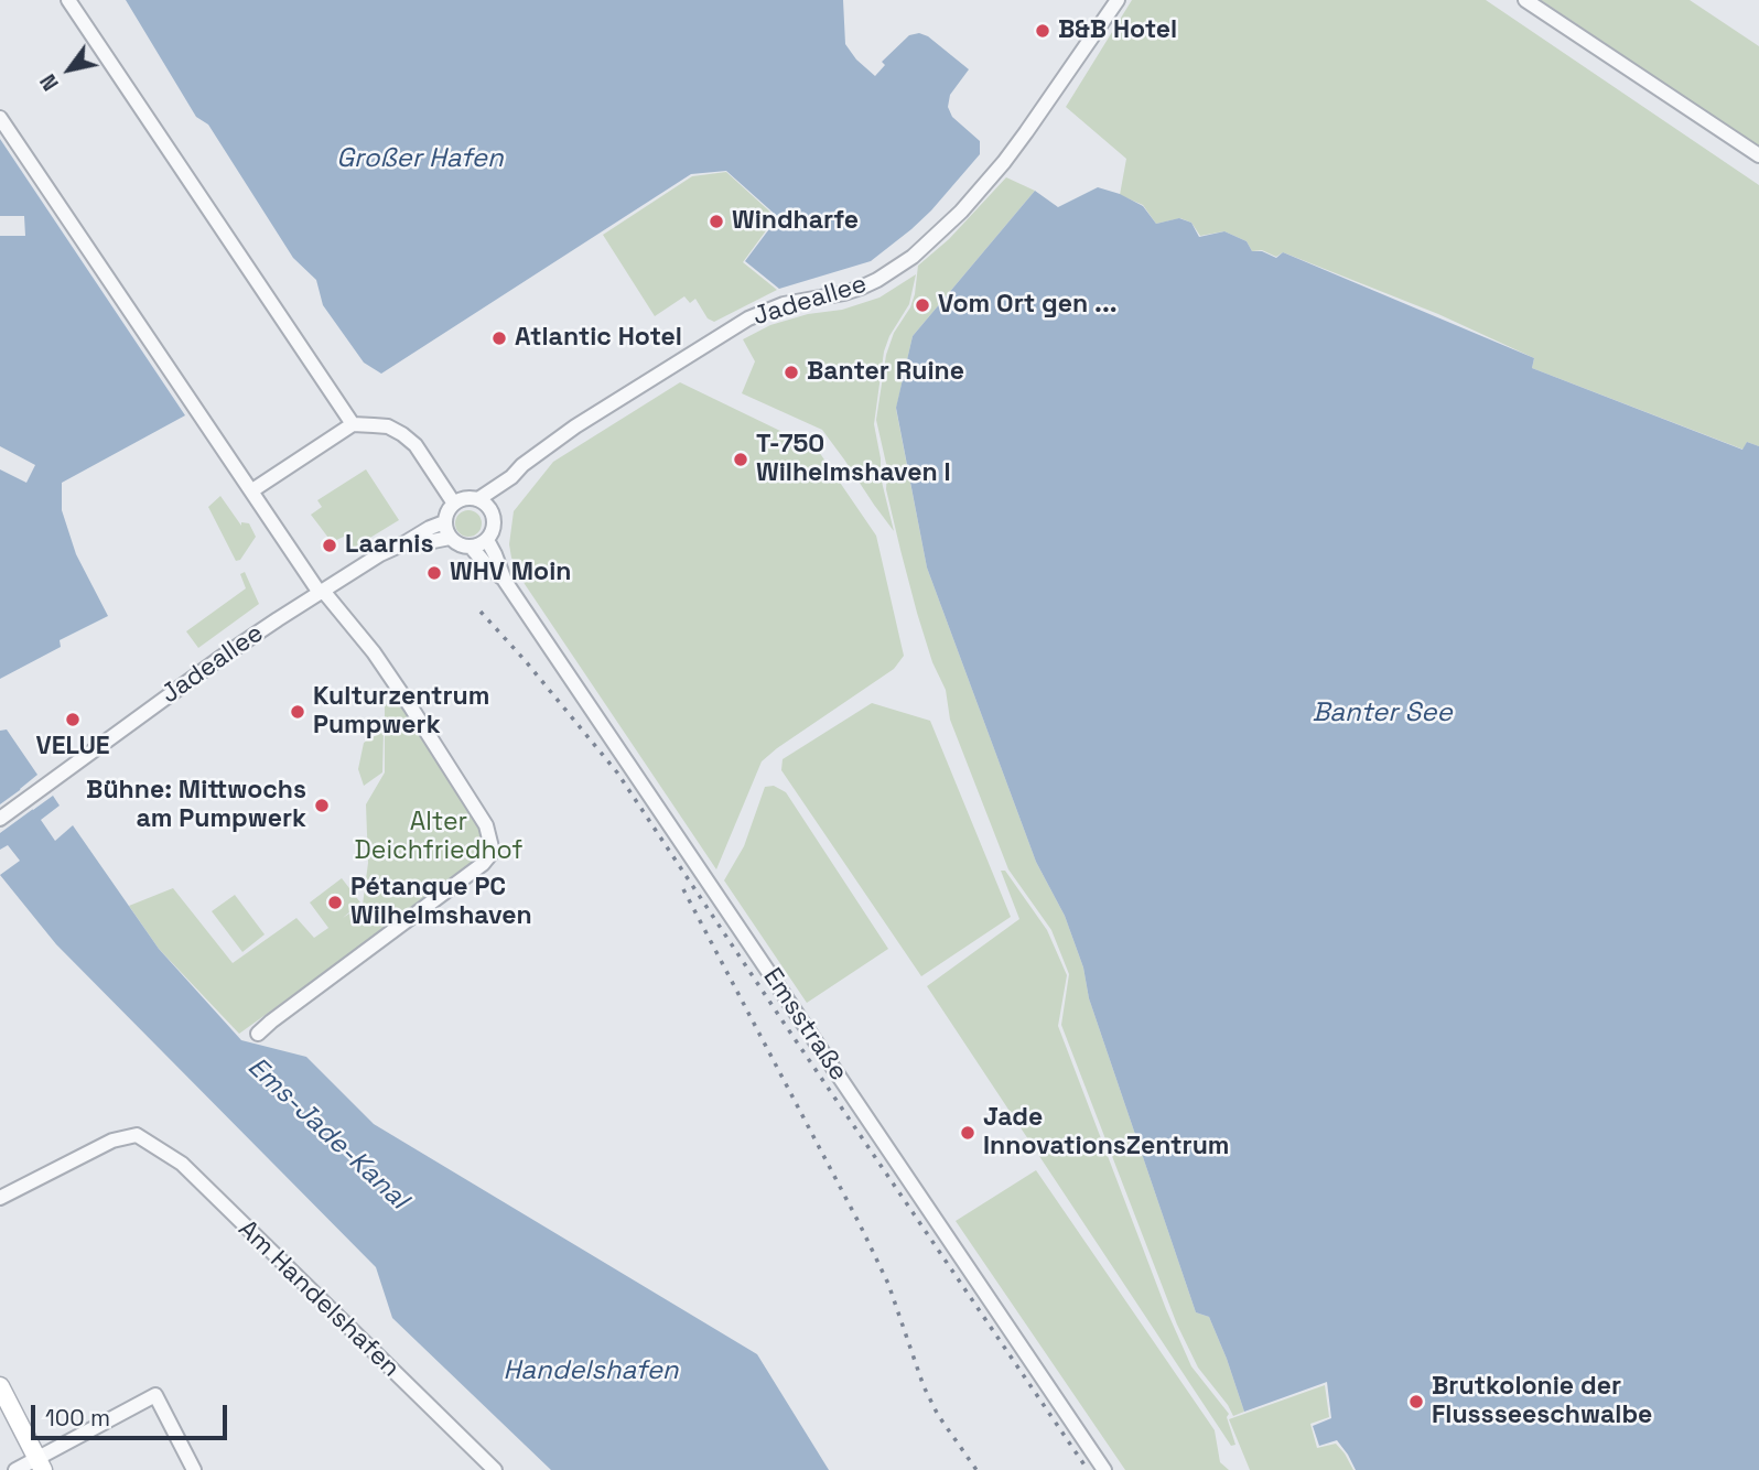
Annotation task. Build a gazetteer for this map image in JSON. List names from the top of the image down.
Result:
{
  "streets": {
    "street": ["Jadeallee", "Emsstraße", "Am Handelshafen"]
  },
  "crossings": [
    ["Jadeallee", "Emsstraße"]
  ],
  "water": [
    "Großer Hafen",
    "Banter See",
    "Ems-Jade-Kanal",
    "Handelshafen"
  ],
  "parks": ["Alter Deichfriedhof"],
  "places": [
    "B&B Hotel",
    "Windharfe",
    "Vom Ort gen ...",
    "Atlantic Hotel",
    "Banter Ruine",
    "T-750 Wilhelmshaven I",
    "Laarnis",
    "WHV Moin",
    "Kulturzentrum Pumpwerk",
    "VELUE",
    "Bühne: Mittwochs am Pumpwerk",
    "Pétanque PC Wilhelmshaven",
    "Jade InnovationsZentrum",
    "Brutkolonie der Flussseeschwalbe"
  ],
  "scale_bar": "100 m",
  "north": "bottom left"
}
